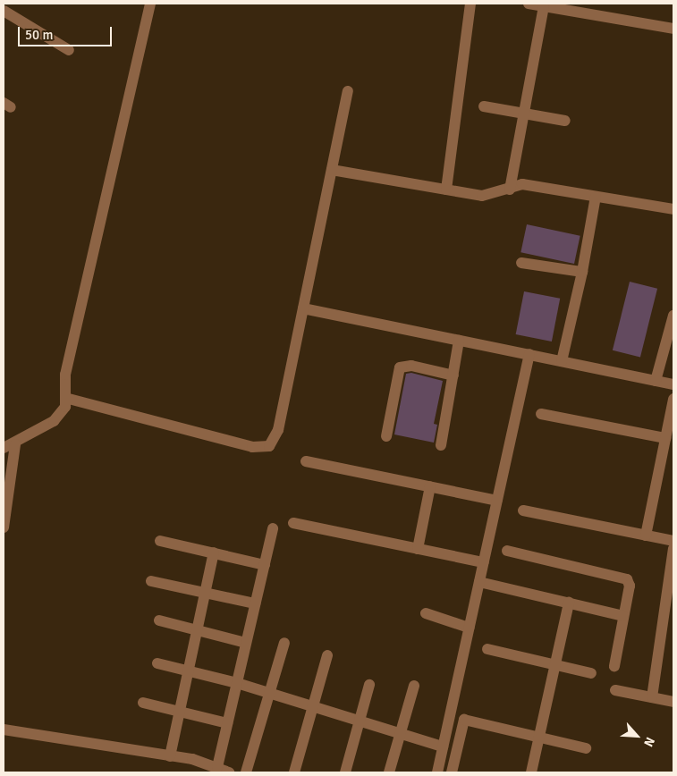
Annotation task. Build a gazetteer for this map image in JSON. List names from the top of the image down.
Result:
{
  "scale_bar": "50 m",
  "north": "bottom right"
}
